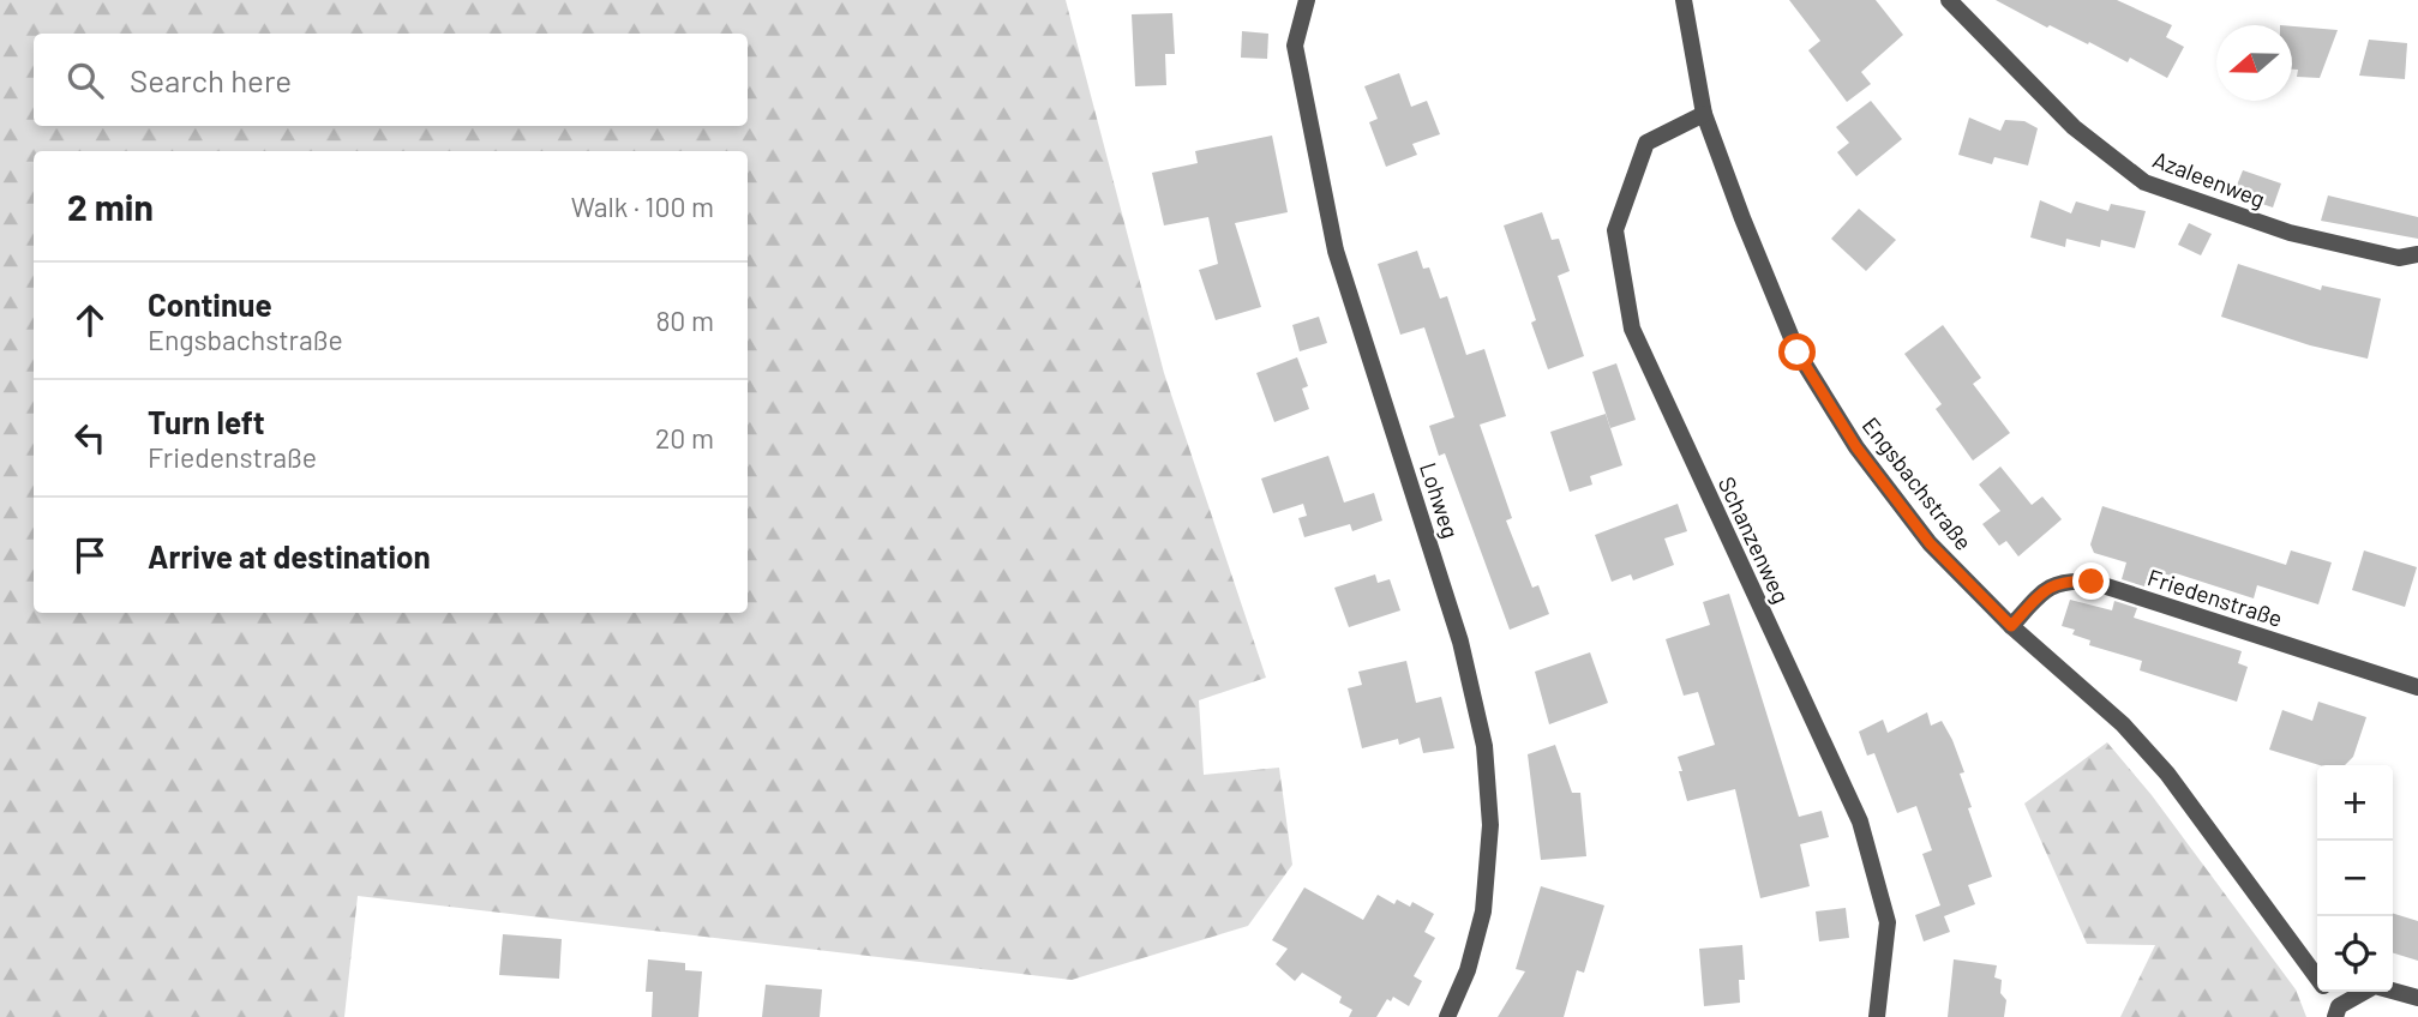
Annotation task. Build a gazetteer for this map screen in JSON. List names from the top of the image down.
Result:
{
  "streets": {
    "street": [
      "Azaleenweg",
      "Engsbachstraße",
      "Lohweg",
      "Schanzenweg",
      "Friedenstraße"
    ]
  },
  "crossings": [
    ["Engsbachstraße", "Schanzenweg"],
    ["Engsbachstraße", "Friedenstraße"]
  ],
  "north": "left",
  "page": {
    "search": "Search here",
    "heading": ["2 min", "Walk · 100 m"],
    "list": [
      ["Continue", "Engsbachstraße", "80 m"],
      ["Turn left", "Friedenstraße", "20 m"],
      "Arrive at destination"
    ],
    "map_buttons": ["+", "−"]
  }
}
